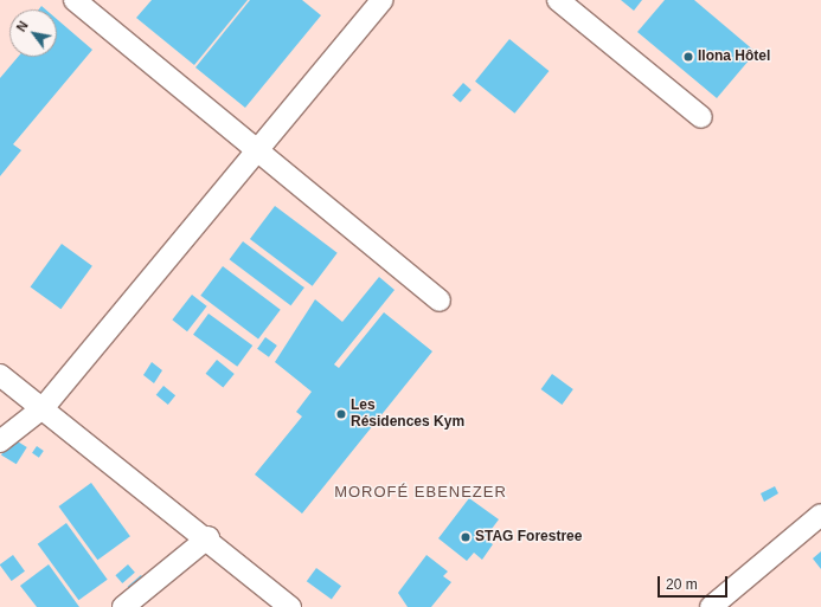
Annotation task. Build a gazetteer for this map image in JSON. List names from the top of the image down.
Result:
{
  "districts": ["MOROFÉ EBENEZER"],
  "places": ["Ilona Hôtel", "Les Résidences Kym", "STAG Forestree"],
  "scale_bar": "20 m",
  "north": "top left"
}
